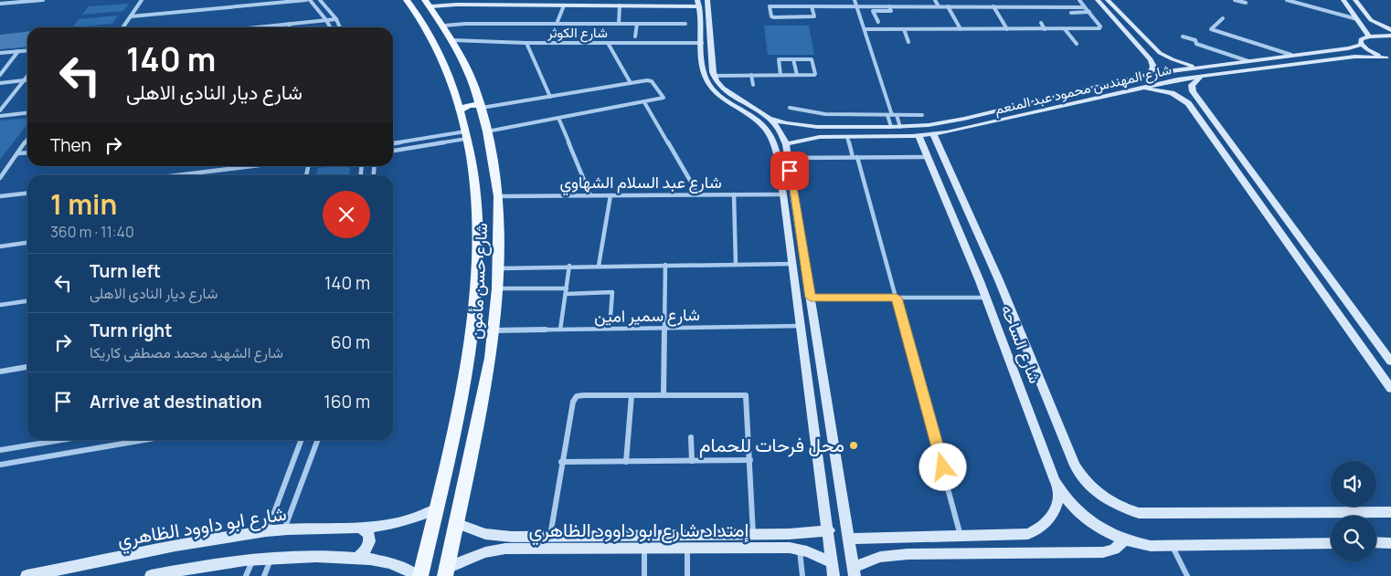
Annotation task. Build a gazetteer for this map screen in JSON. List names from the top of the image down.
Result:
{
  "streets": {
    "main road": ["شارع حسن مأمون"],
    "street": [
      "شارع الكوثر",
      "شارع المهندس محمود عبد المنعم",
      "شارع عبد السلام الشهاوي",
      "شارع سمير امين",
      "شارع الساحه",
      "شارع ابو داوود الظاهري",
      "إمتداد شارع ابو داوود الظاهري"
    ]
  },
  "crossings": [
    ["شارع الكوثر", "شارع حسن مأمون"],
    ["شارع المهندس محمود عبد المنعم", "شارع الساحه"],
    ["شارع عبد السلام الشهاوي", "شارع حسن مأمون"],
    ["شارع حسن مأمون", "شارع سمير امين"],
    ["شارع حسن مأمون", "شارع ابو داوود الظاهري"],
    ["شارع حسن مأمون", "إمتداد شارع ابو داوود الظاهري"]
  ],
  "places": ["محل فرحات للحمام"],
  "page": {
    "turn": ["140 m", "شارع ديار النادى الاهلى"],
    "then": "Then",
    "heading": ["1 min", "360 m · 11:40"],
    "list": [
      {
        "name": "Turn left",
        "note": "شارع ديار النادى الاهلى",
        "value": "140 m"
      },
      {
        "name": "Turn right",
        "note": "شارع الشهيد محمد مصطفى كاريكا",
        "value": "60 m"
      },
      {
        "name": "Arrive at destination",
        "value": "160 m"
      }
    ]
  }
}
